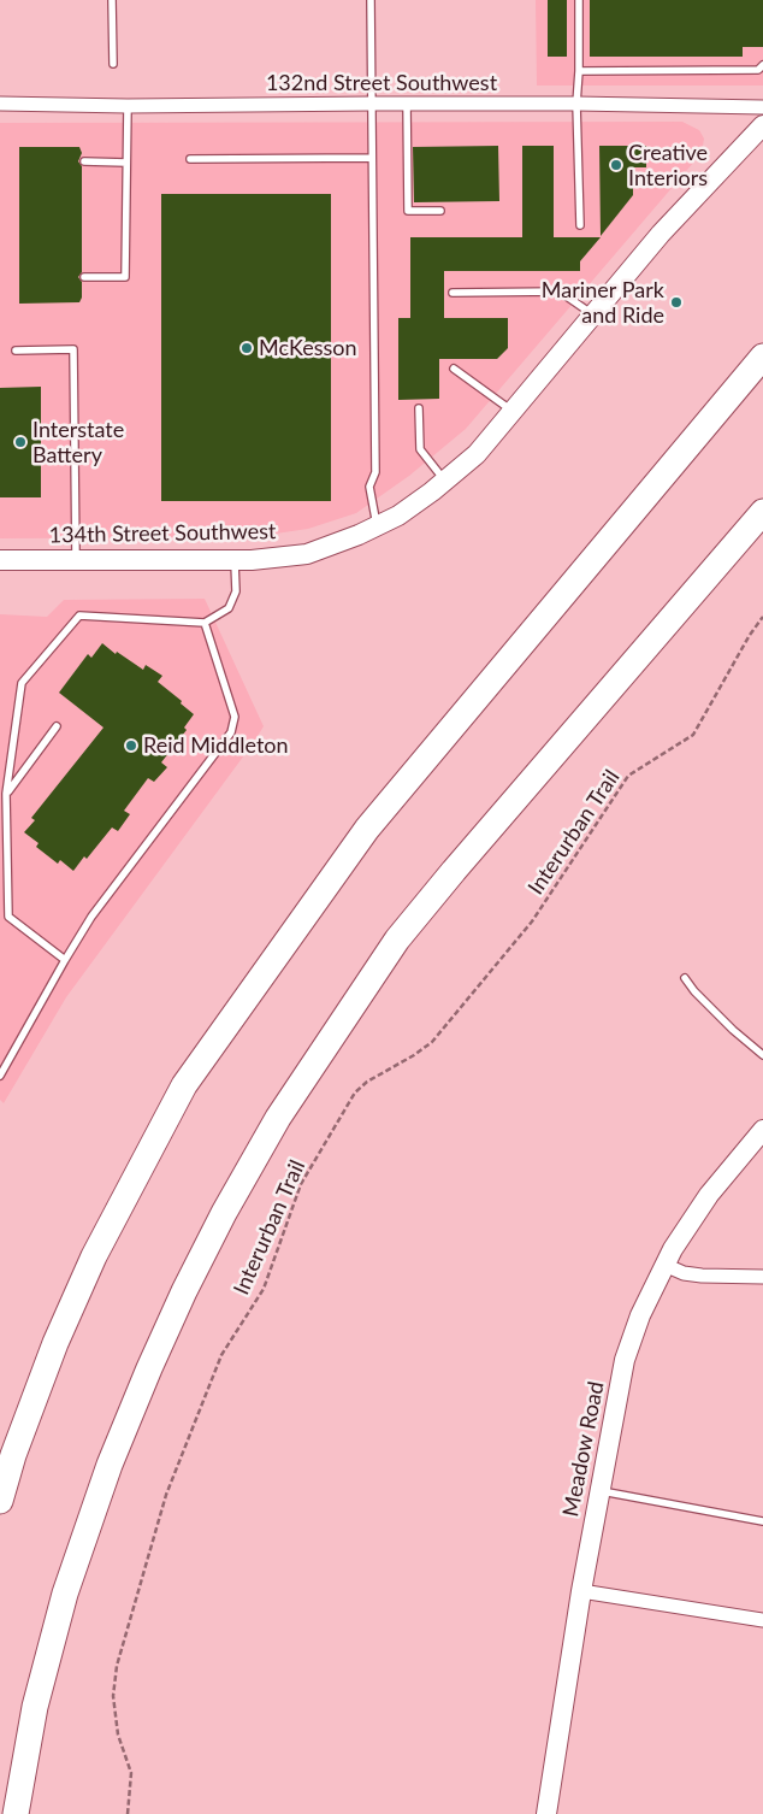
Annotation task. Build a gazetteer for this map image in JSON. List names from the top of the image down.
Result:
{
  "streets": {
    "street": ["132nd Street Southwest", "134th Street Southwest", "Meadow Road"],
    "path": ["Interurban Trail"]
  },
  "places": [
    "Creative Interiors",
    "Mariner Park and Ride",
    "McKesson",
    "Interstate Battery",
    "Reid Middleton"
  ]
}
